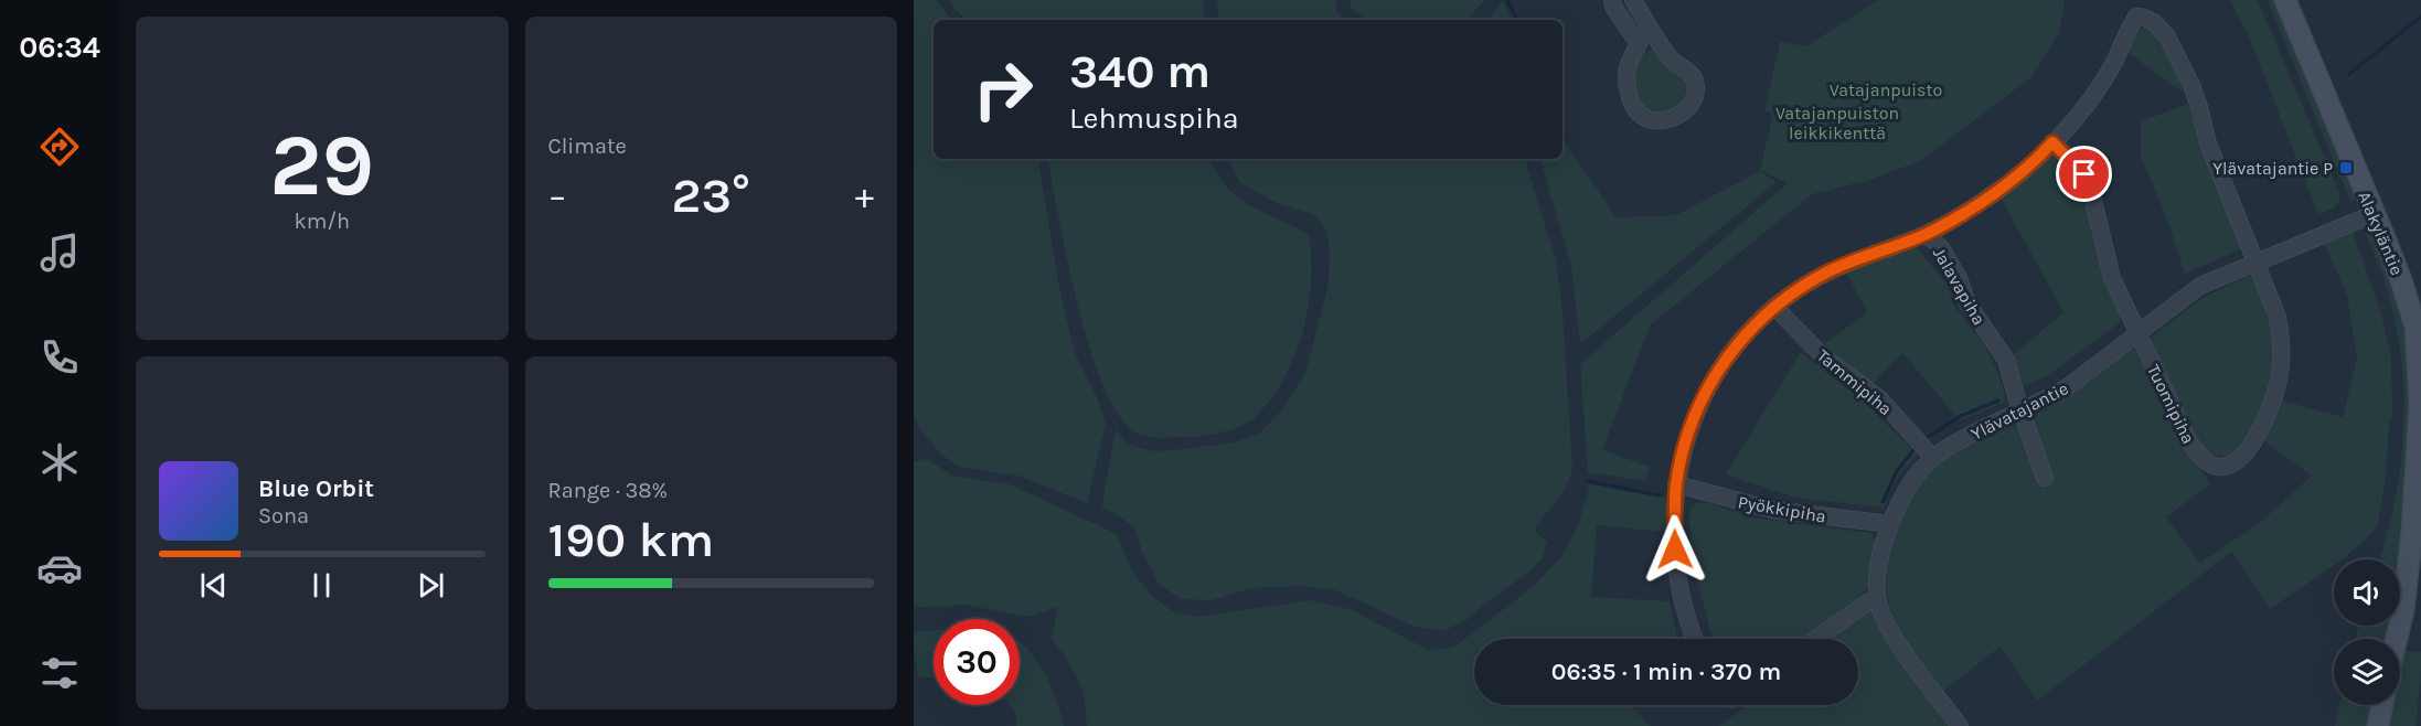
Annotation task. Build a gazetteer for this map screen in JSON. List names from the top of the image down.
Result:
{
  "streets": {
    "street": [
      "Alakyläntie",
      "Jalavapiha",
      "Tammipiha",
      "Tuomipiha",
      "Ylävatajantie",
      "Pyökkipiha"
    ]
  },
  "crossings": [
    ["Alakyläntie", "Ylävatajantie"],
    ["Jalavapiha", "Ylävatajantie"],
    ["Tammipiha", "Ylävatajantie"],
    ["Tuomipiha", "Ylävatajantie"],
    ["Ylävatajantie", "Pyökkipiha"]
  ],
  "parks": ["Vatajanpuisto", "Vatajanpuiston leikkikenttä"],
  "places": {
    "transit": ["Ylävatajantie P"]
  },
  "page": {
    "tabs": "06:34",
    "tile": [
      ["29", "km/h"],
      "Climate",
      ["Range · 38%", "190 km"]
    ],
    "turn": ["340 m", "Lehmuspiha"],
    "heat": ["−", "23°", "+"],
    "song": ["Blue Orbit", "Sona"],
    "limit": "30",
    "trip": "06:35 · 1 min · 370 m"
  }
}
